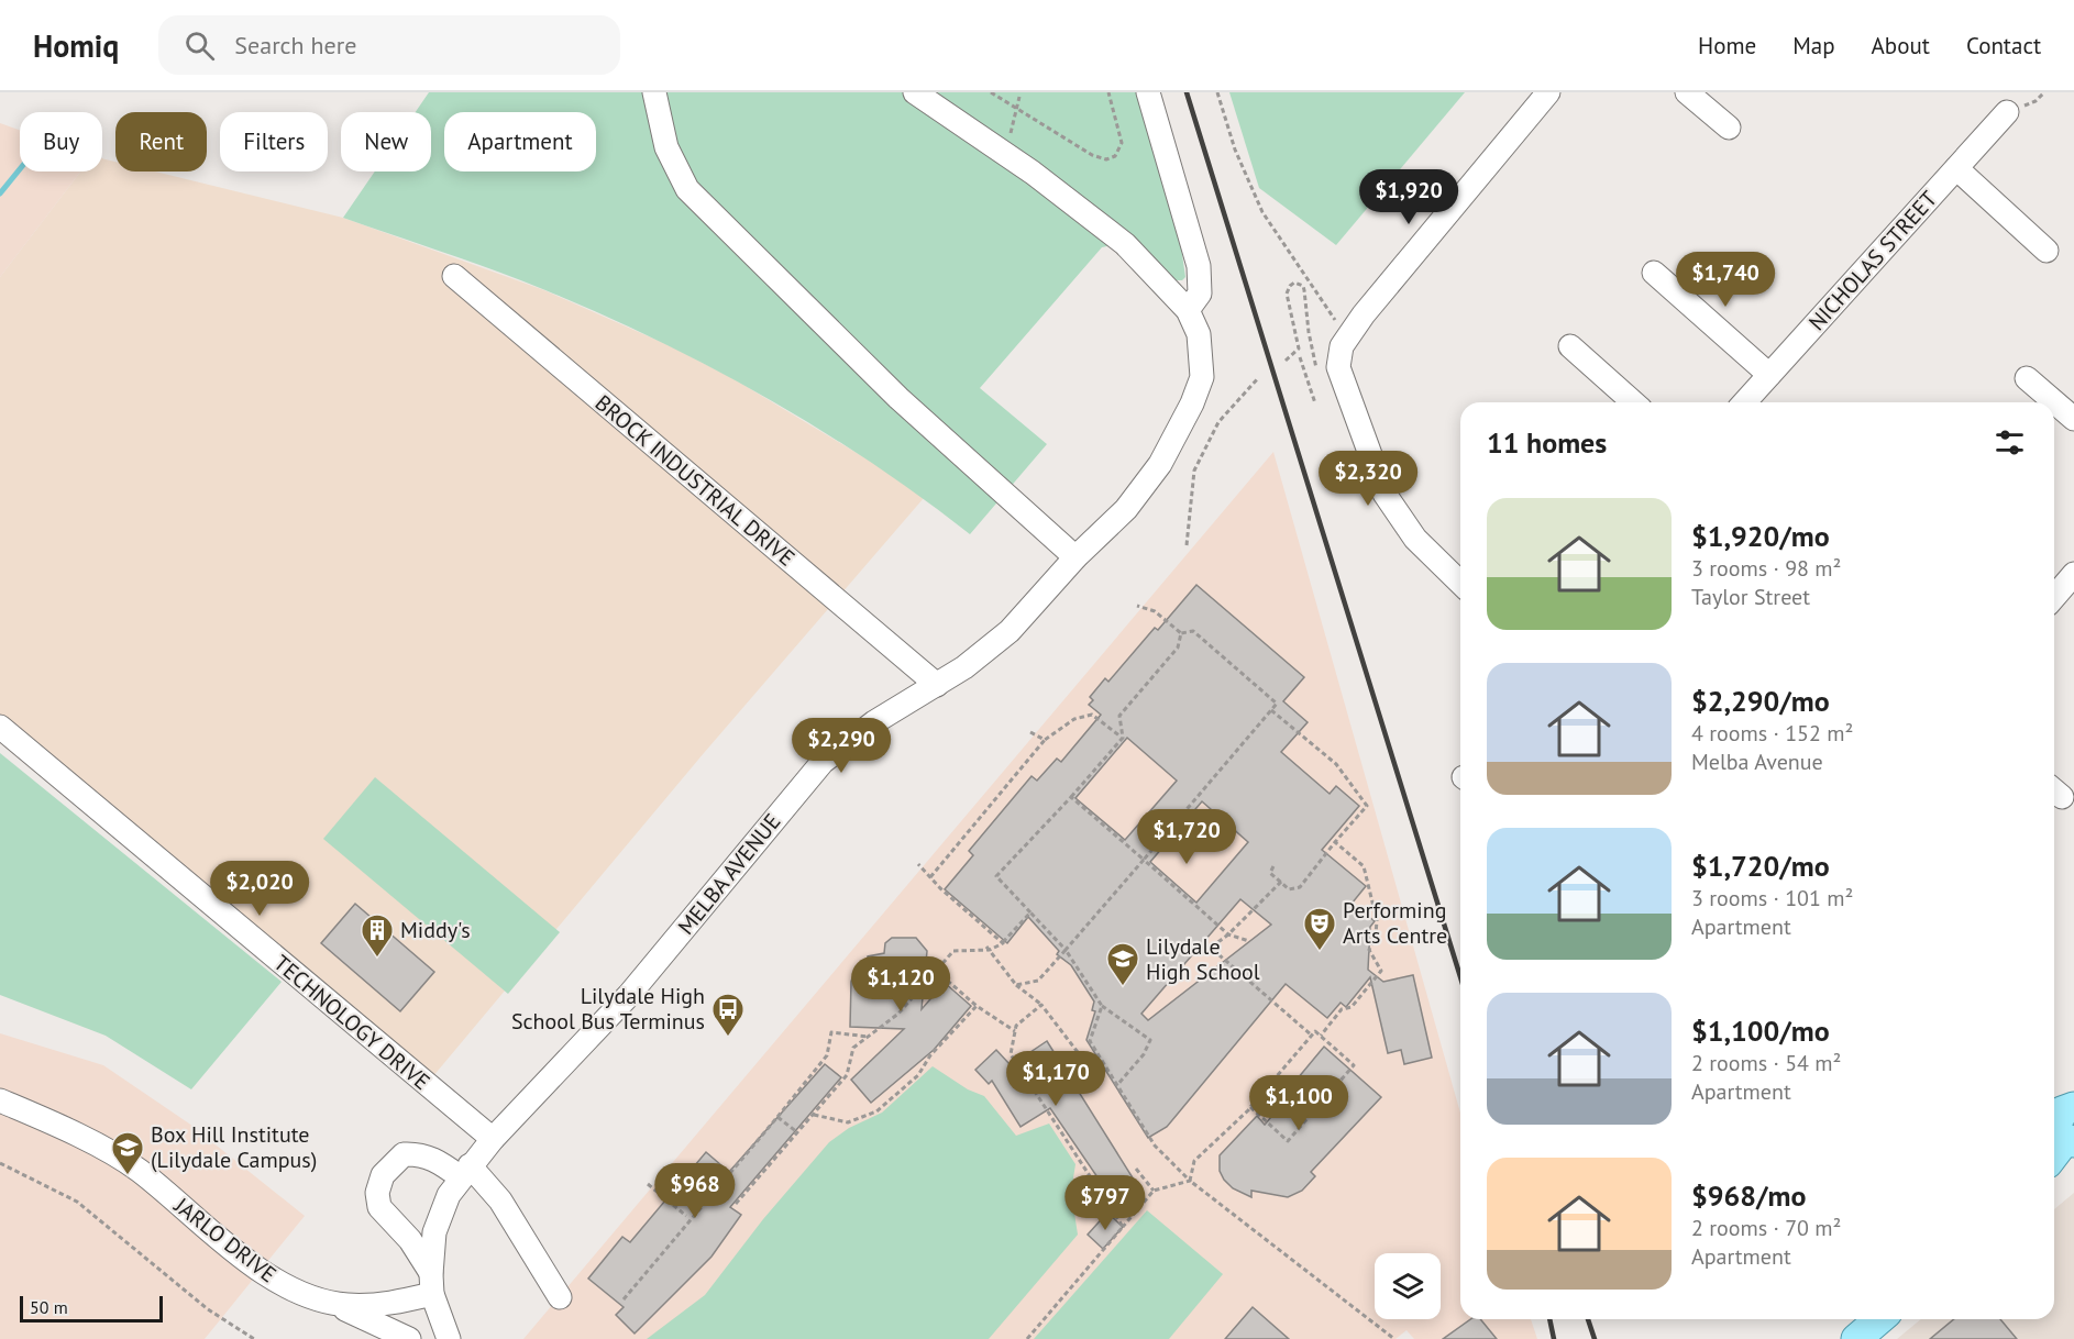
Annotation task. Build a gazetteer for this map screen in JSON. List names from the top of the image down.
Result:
{
  "streets": {
    "street": [
      "NICHOLAS STREET",
      "BROCK INDUSTRIAL DRIVE",
      "MELBA AVENUE",
      "TECHNOLOGY DRIVE",
      "JARLO DRIVE"
    ]
  },
  "crossings": [
    ["BROCK INDUSTRIAL DRIVE", "MELBA AVENUE"],
    ["MELBA AVENUE", "TECHNOLOGY DRIVE"],
    ["MELBA AVENUE", "JARLO DRIVE"]
  ],
  "places": {
    "theatre": ["Performing Arts Centre"],
    "building": ["Middy's"],
    "school or university": ["Lilydale High School", "Box Hill Institute (Lilydale Campus)"],
    "bus stop": ["Lilydale High School Bus Terminus"]
  },
  "scale_bar": "50 m",
  "page": {
    "header": "Homiq",
    "search": "Search here",
    "nav": [
      "Home",
      "Map",
      "About",
      "Contact"
    ],
    "chip": [
      "Buy",
      "Rent",
      "Filters",
      "New",
      "Apartment"
    ],
    "price": [
      "$1,920",
      "$1,740",
      "$2,320",
      "$2,290",
      "$1,720",
      "$2,020",
      "$1,120",
      "$1,170",
      "$1,100",
      "$968",
      "$797"
    ],
    "heading": "11 homes",
    "list": [
      {
        "name": "$1,920/mo",
        "note": "3 rooms · 98 m² · Taylor Street"
      },
      {
        "name": "$2,290/mo",
        "note": "4 rooms · 152 m² · Melba Avenue"
      },
      {
        "name": "$1,720/mo",
        "note": "3 rooms · 101 m² · Apartment"
      },
      {
        "name": "$1,100/mo",
        "note": "2 rooms · 54 m² · Apartment"
      },
      {
        "name": "$968/mo",
        "note": "2 rooms · 70 m² · Apartment"
      }
    ],
    "scale": "50 m"
  }
}
